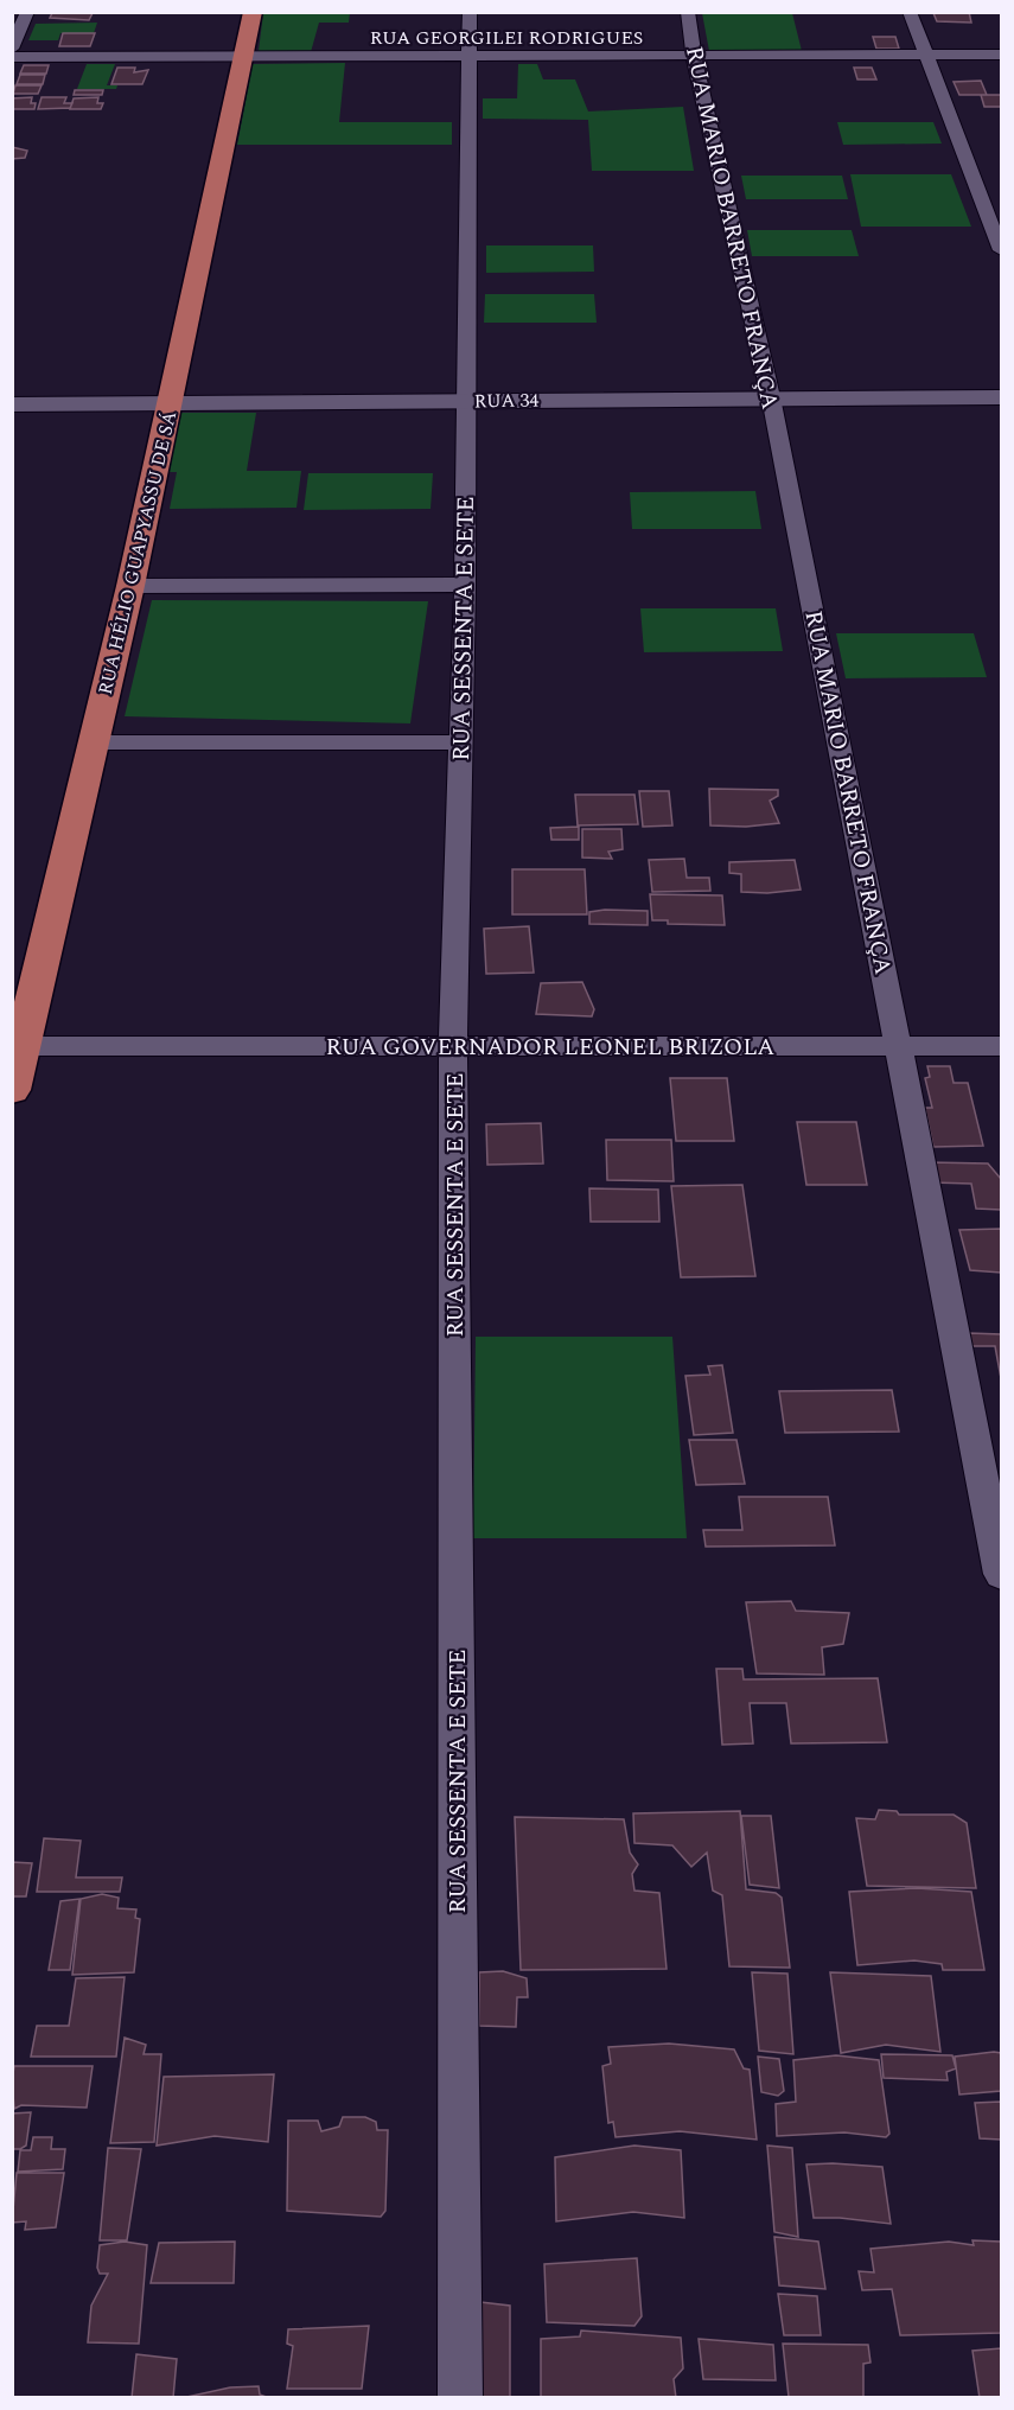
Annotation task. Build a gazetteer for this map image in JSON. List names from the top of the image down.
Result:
{
  "streets": {
    "main road": ["RUA HÉLIO GUAPYASSU DE SÁ"],
    "street": [
      "RUA GEORGILEI RODRIGUES",
      "RUA MARIO BARRETO FRANÇA",
      "RUA 34",
      "RUA SESSENTA E SETE",
      "RUA GOVERNADOR LEONEL BRIZOLA"
    ]
  },
  "crossings": [
    ["RUA GEORGILEI RODRIGUES", "RUA MARIO BARRETO FRANÇA"],
    ["RUA GEORGILEI RODRIGUES", "RUA HÉLIO GUAPYASSU DE SÁ"],
    ["RUA GEORGILEI RODRIGUES", "RUA SESSENTA E SETE"],
    ["RUA MARIO BARRETO FRANÇA", "RUA 34"],
    ["RUA MARIO BARRETO FRANÇA", "RUA GOVERNADOR LEONEL BRIZOLA"],
    ["RUA 34", "RUA HÉLIO GUAPYASSU DE SÁ"],
    ["RUA 34", "RUA SESSENTA E SETE"],
    ["RUA HÉLIO GUAPYASSU DE SÁ", "RUA GOVERNADOR LEONEL BRIZOLA"],
    ["RUA SESSENTA E SETE", "RUA GOVERNADOR LEONEL BRIZOLA"]
  ]
}
